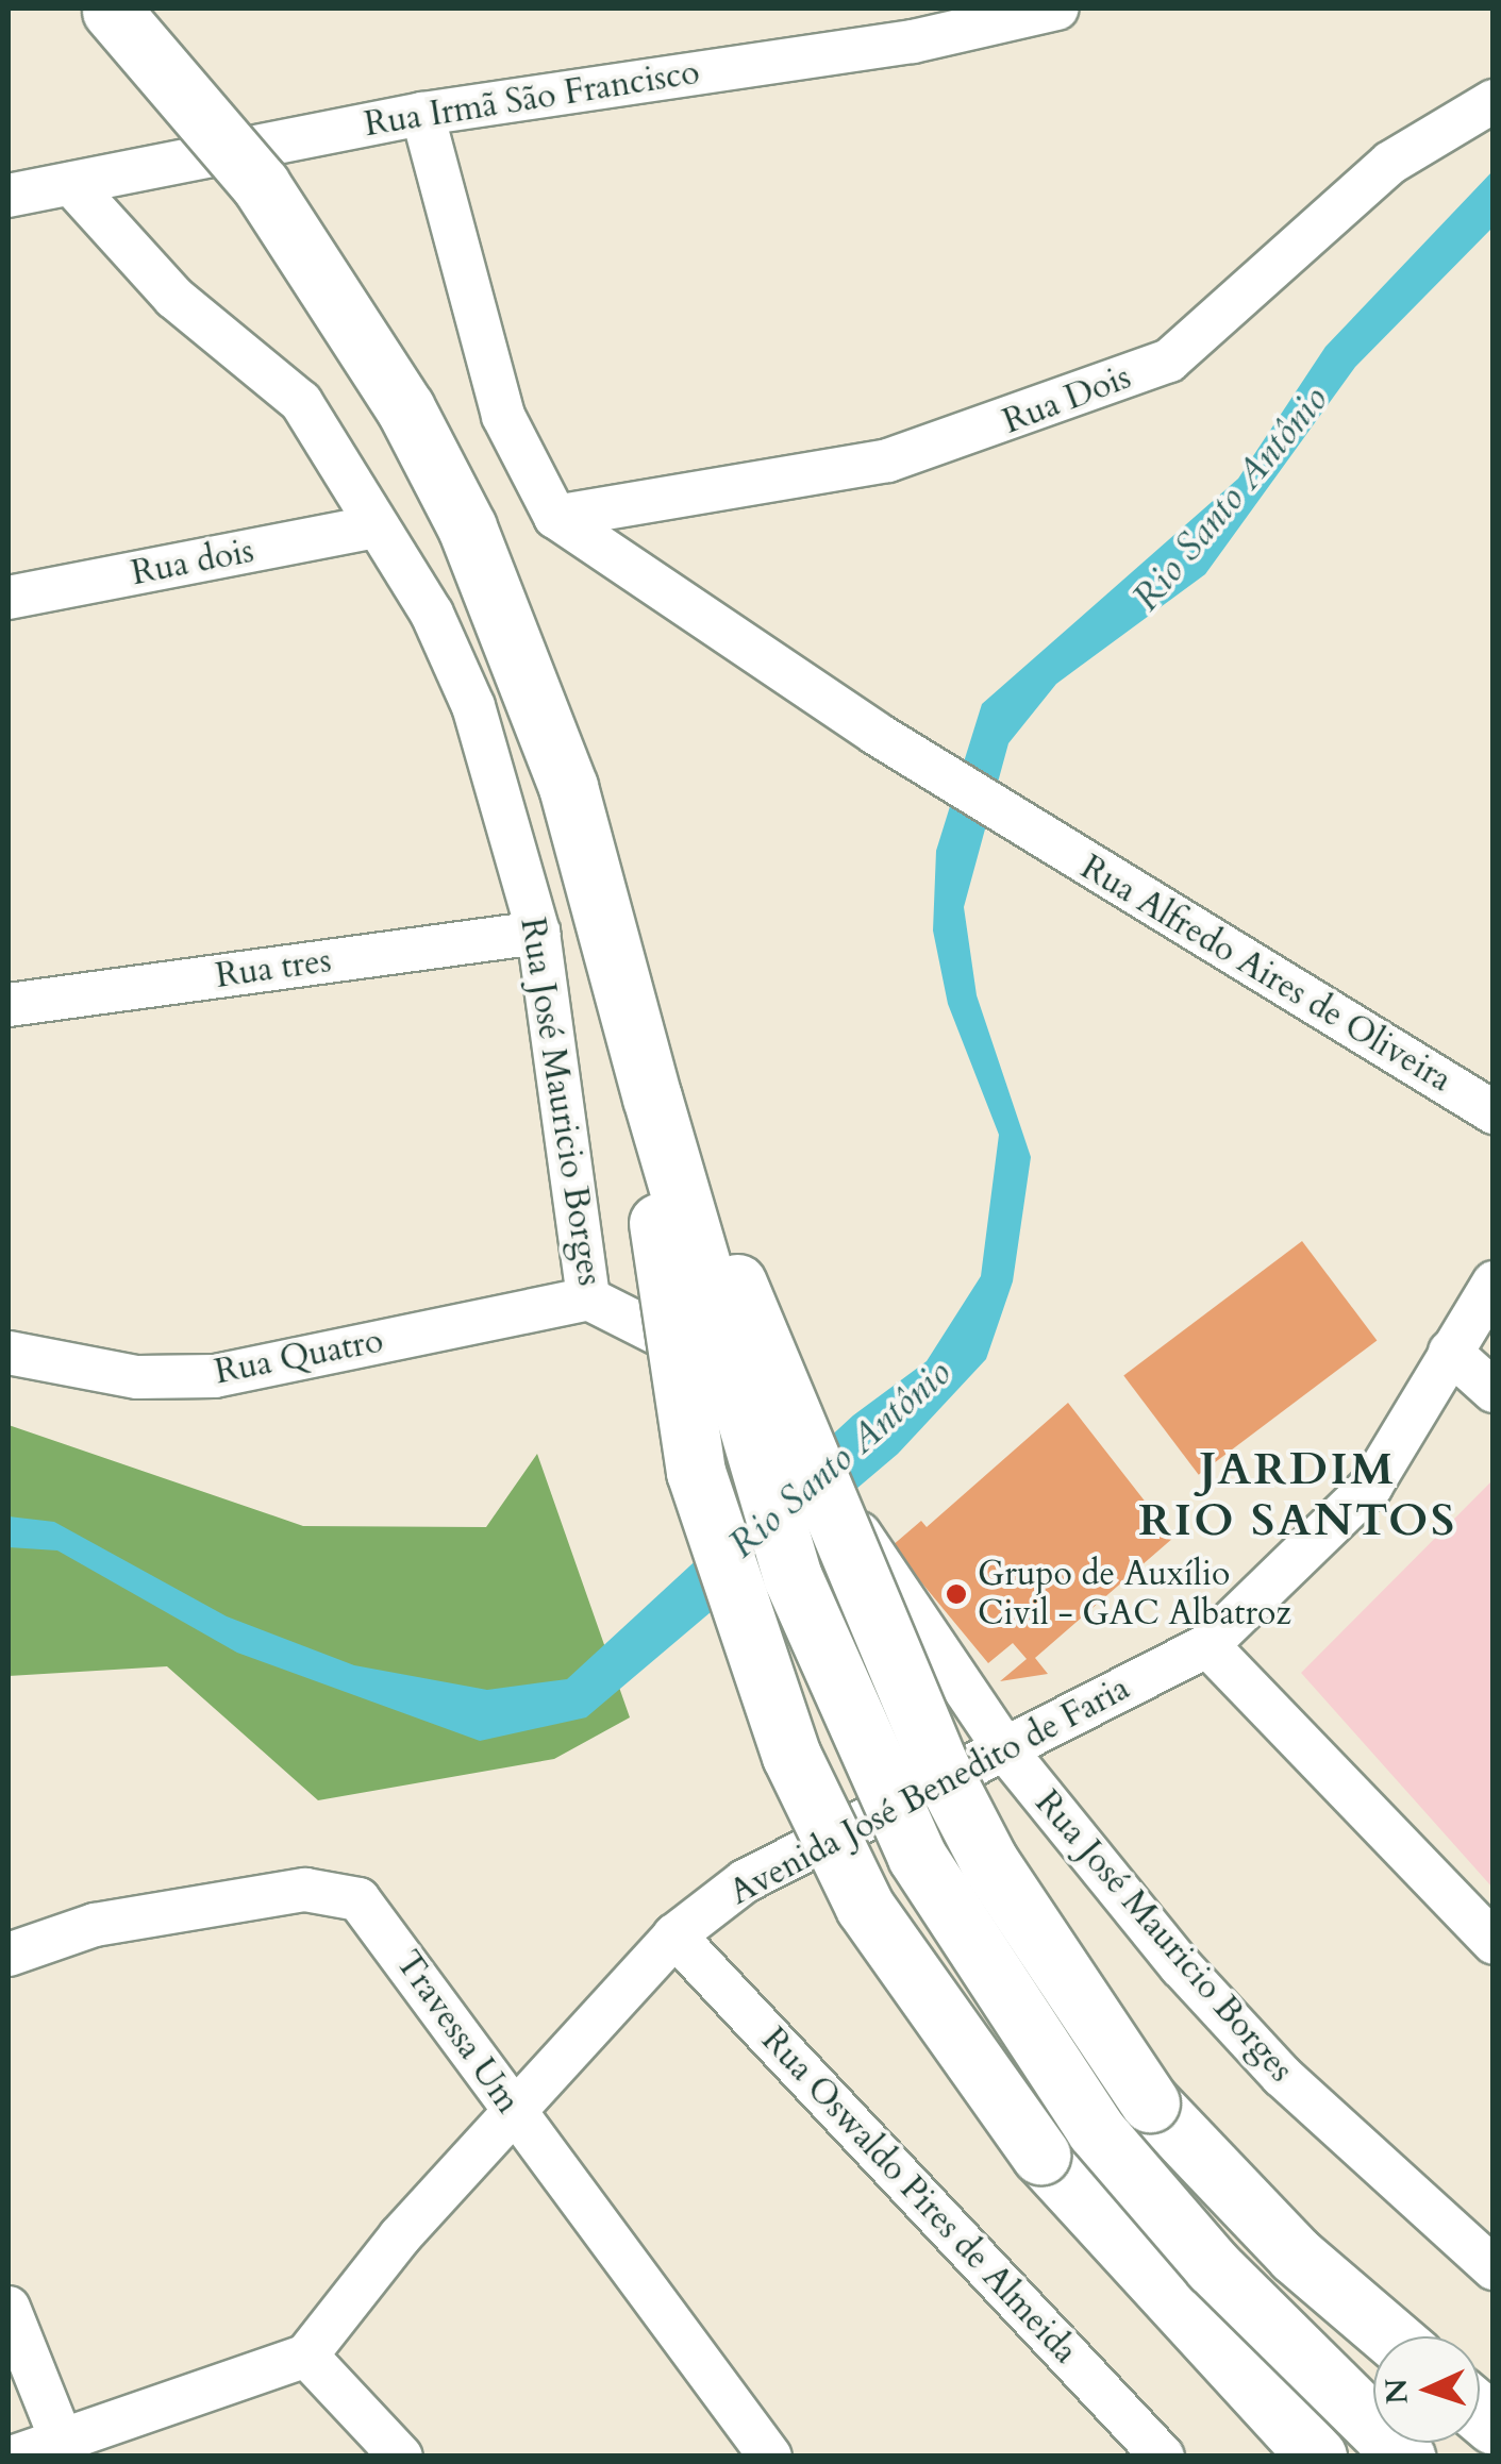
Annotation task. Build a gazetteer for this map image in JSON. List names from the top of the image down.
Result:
{
  "streets": {
    "street": [
      "Rua Irmã São Francisco",
      "Rua Dois",
      "Rua dois",
      "Rua tres",
      "Rua Alfredo Aires de Oliveira",
      "Rua José Mauricio Borges",
      "Rua Quatro",
      "Avenida José Benedito de Faria",
      "Travessa Um",
      "Rua Oswaldo Pires de Almeida"
    ]
  },
  "crossings": [
    ["Rua Dois", "Rua Alfredo Aires de Oliveira"],
    ["Rua dois", "Rua José Mauricio Borges"],
    ["Rua tres", "Rua José Mauricio Borges"],
    ["Rua José Mauricio Borges", "Rua Quatro"],
    ["Rua José Mauricio Borges", "Avenida José Benedito de Faria"],
    ["Avenida José Benedito de Faria", "Travessa Um"],
    ["Avenida José Benedito de Faria", "Rua Oswaldo Pires de Almeida"]
  ],
  "districts": ["JARDIM RIO SANTOS"],
  "water": ["Rio Santo Antônio"],
  "places": ["Grupo de Auxílio Civil - GAC Albatroz"],
  "north": "left"
}
